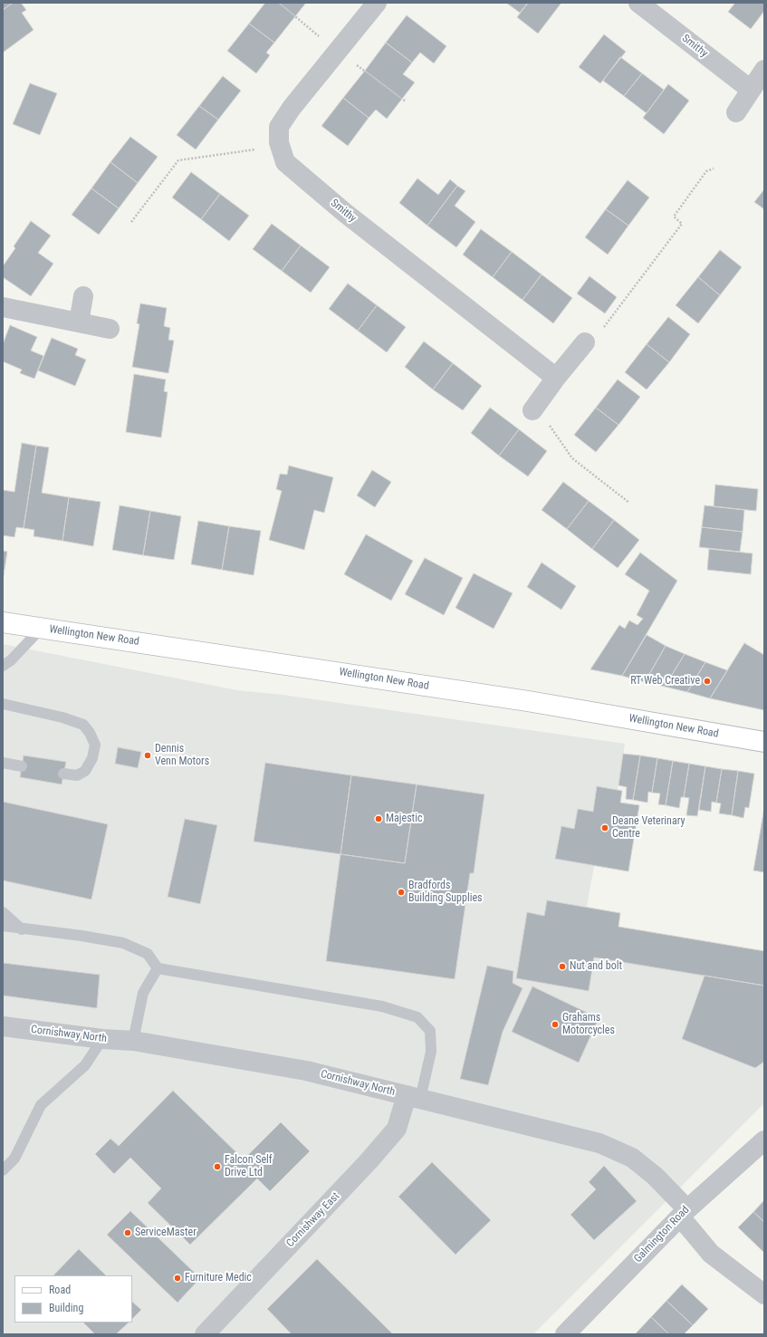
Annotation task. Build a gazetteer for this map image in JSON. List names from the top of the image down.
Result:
{
  "streets": {
    "main road": ["Wellington New Road"],
    "street": [
      "Smithy",
      "Cornishway North",
      "Cornishway East",
      "Galmington Road"
    ]
  },
  "crossings": [
    ["Cornishway North", "Cornishway East"],
    ["Cornishway North", "Galmington Road"]
  ],
  "places": [
    "RT Web Creative",
    "Dennis Venn Motors",
    "Majestic",
    "Deane Veterinary Centre",
    "Bradfords Building Supplies",
    "Nut and bolt",
    "Grahams Motorcycles",
    "Falcon Self Drive Ltd",
    "ServiceMaster",
    "Furniture Medic"
  ],
  "legend": ["Road", "Building"]
}
